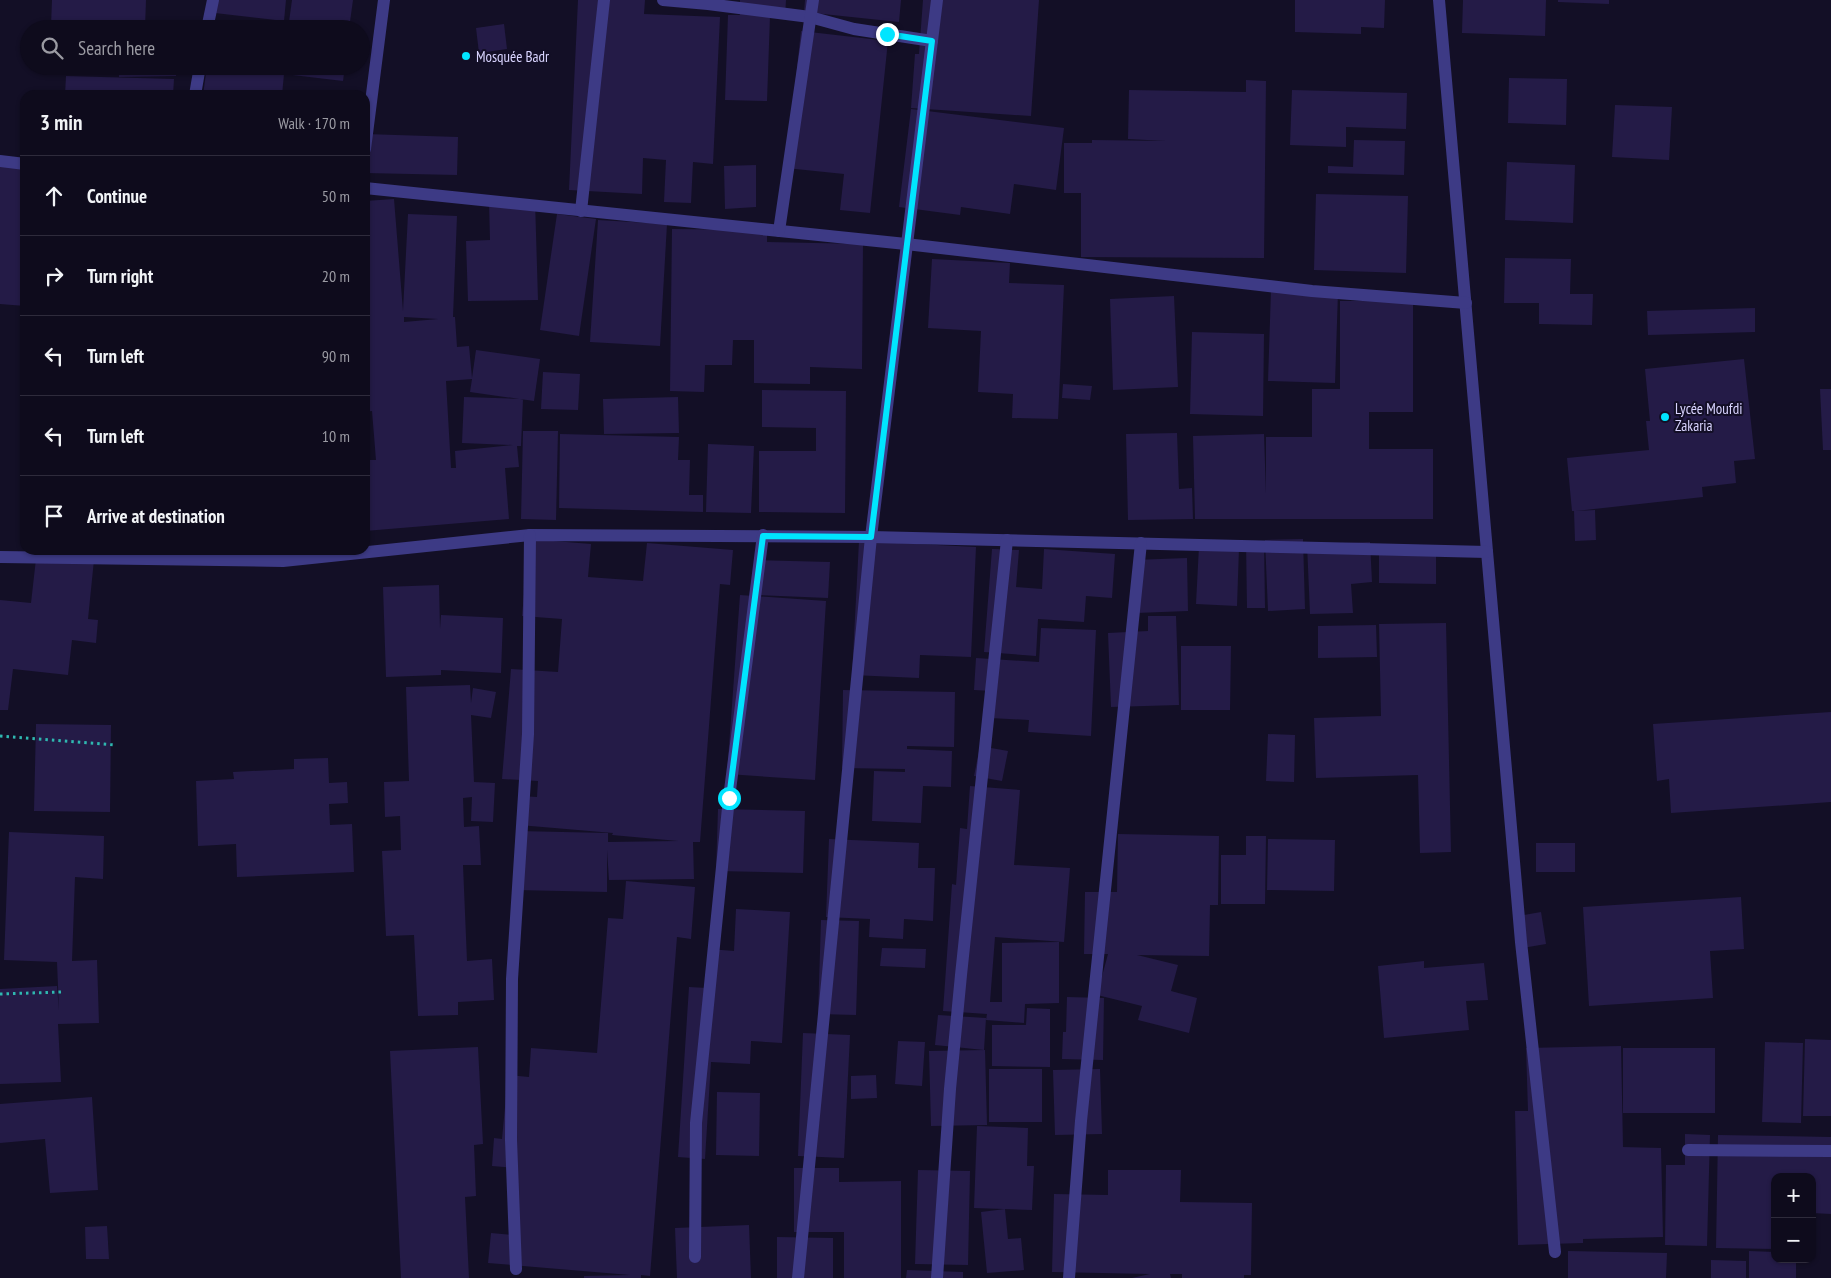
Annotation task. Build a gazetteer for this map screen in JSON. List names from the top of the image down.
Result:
{
  "places": ["Mosquée Badr", "Lycée Moufdi Zakaria"],
  "page": {
    "search": "Search here",
    "heading": ["3 min", "Walk · 170 m"],
    "list": [
      ["Continue", "50 m"],
      ["Turn right", "20 m"],
      ["Turn left", "90 m"],
      ["Turn left", "10 m"],
      "Arrive at destination"
    ],
    "map_buttons": ["+", "−"]
  }
}
